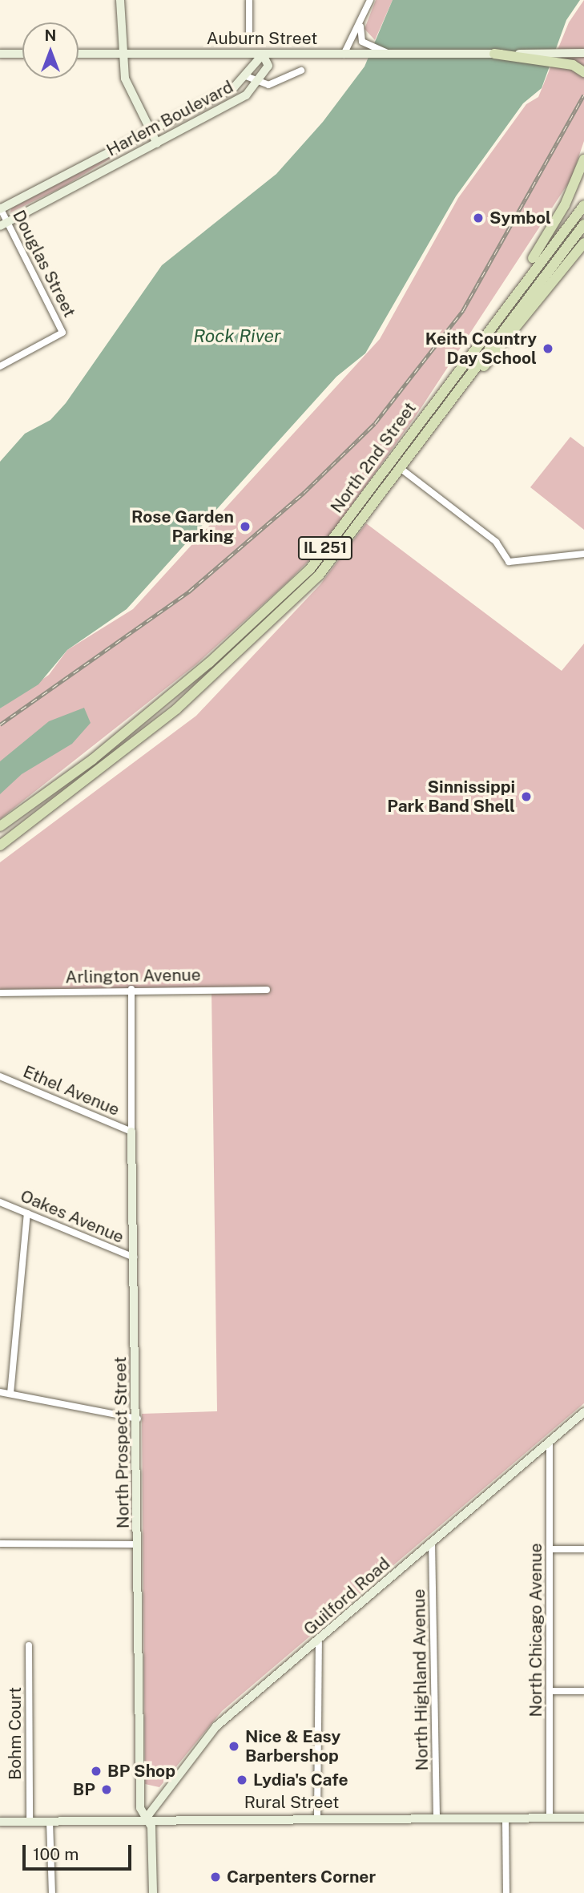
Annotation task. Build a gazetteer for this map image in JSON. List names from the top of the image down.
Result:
{
  "streets": {
    "main road": ["North 2nd Street", "IL 251"],
    "street": [
      "Auburn Street",
      "Harlem Boulevard",
      "Douglas Street",
      "Arlington Avenue",
      "Ethel Avenue",
      "Oakes Avenue",
      "North Prospect Street",
      "Guilford Road",
      "North Chicago Avenue",
      "North Highland Avenue",
      "Bohm Court",
      "Rural Street"
    ]
  },
  "crossings": [
    ["Auburn Street", "Harlem Boulevard"],
    ["Harlem Boulevard", "Douglas Street"],
    ["Arlington Avenue", "North Prospect Street"],
    ["Ethel Avenue", "North Prospect Street"],
    ["Oakes Avenue", "North Prospect Street"],
    ["North Prospect Street", "Guilford Road"],
    ["North Prospect Street", "Rural Street"],
    ["Guilford Road", "North Chicago Avenue"],
    ["Guilford Road", "North Highland Avenue"],
    ["Guilford Road", "Rural Street"],
    ["North Chicago Avenue", "Rural Street"],
    ["North Highland Avenue", "Rural Street"],
    ["Bohm Court", "Rural Street"]
  ],
  "water": ["Rock River"],
  "places": [
    "Symbol",
    "Keith Country Day School",
    "Rose Garden Parking",
    "Sinnissippi Park Band Shell",
    "Nice & Easy Barbershop",
    "BP Shop",
    "Lydia's Cafe",
    "BP",
    "Carpenters Corner"
  ],
  "scale_bar": "100 m",
  "north": "top"
}
